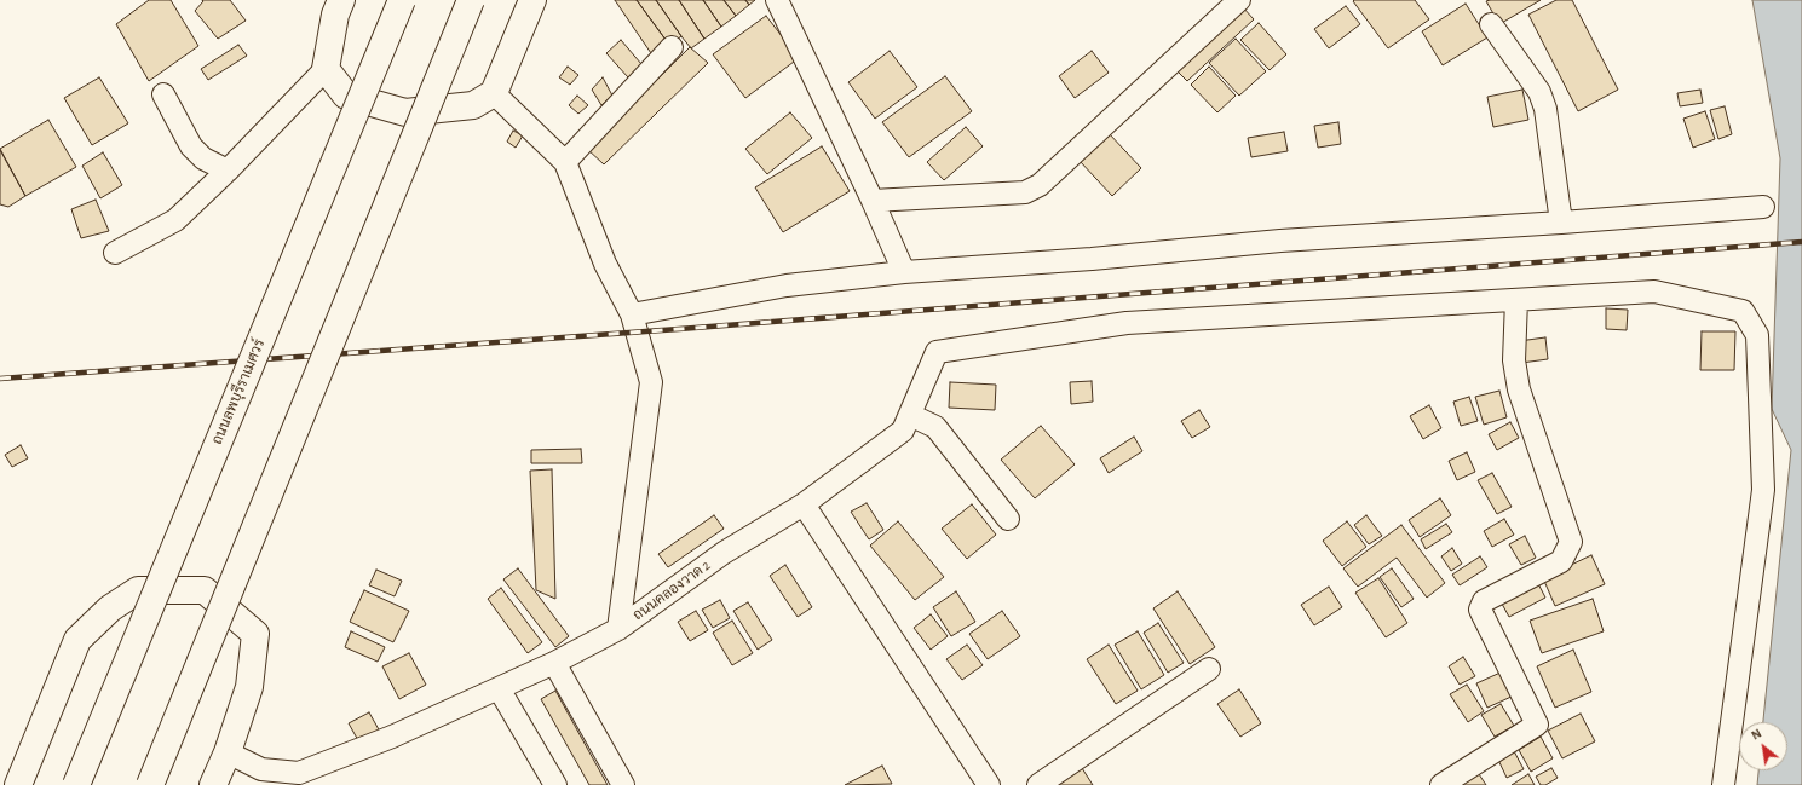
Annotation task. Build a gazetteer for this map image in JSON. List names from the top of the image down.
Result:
{
  "streets": {
    "main road": ["ถนนลพบุรีราเมศวร์"],
    "street": ["ถนนคลองวาด 2"]
  },
  "north": "top left"
}
